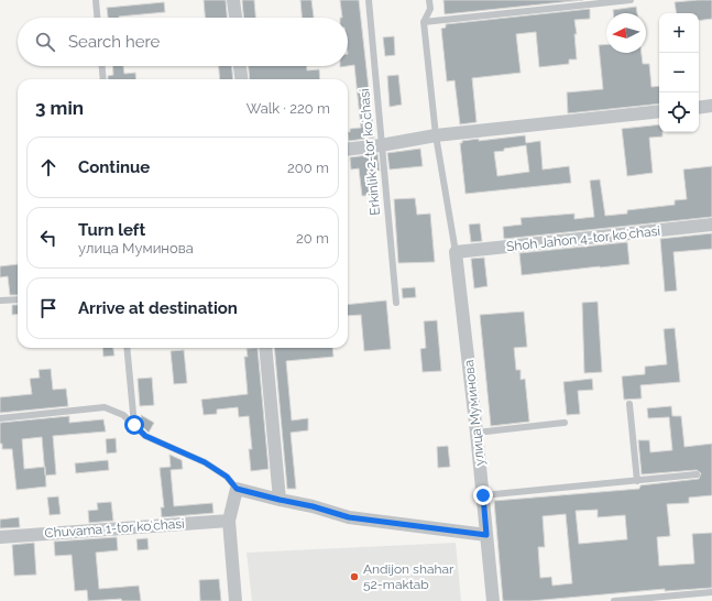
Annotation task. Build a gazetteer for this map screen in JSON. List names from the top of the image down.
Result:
{
  "streets": {
    "street": ["Shoh Jahon 4-tor koʻchasi", "улица Муминова", "Chuvama 1-tor koʻchasi"],
    "lane": ["Erkinlik 2-tor koʻchasi"]
  },
  "crossings": [
    ["Shoh Jahon 4-tor koʻchasi", "улица Муминова"]
  ],
  "places": ["Andijon shahar 52-maktab"],
  "north": "left",
  "page": {
    "map_buttons": ["+", "−"],
    "search": "Search here",
    "heading": ["3 min", "Walk · 220 m"],
    "list": [
      ["Continue", "200 m"],
      ["Turn left", "улица Муминова", "20 m"],
      "Arrive at destination"
    ]
  }
}
